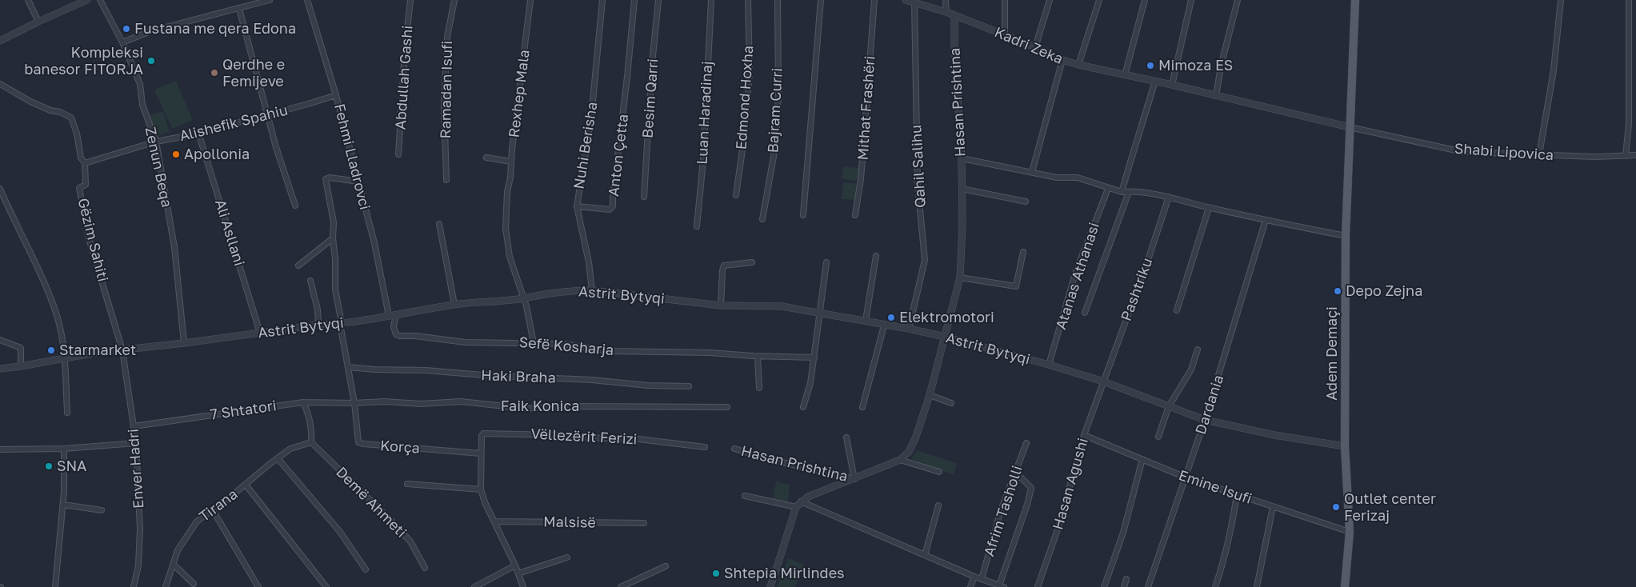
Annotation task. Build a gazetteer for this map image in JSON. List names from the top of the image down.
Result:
{
  "streets": {
    "main road": ["Adem Demaçi"],
    "street": [
      "Kadri Zeka",
      "Abdullah Gashi",
      "Ramadan Isufi",
      "Rexhep Mala",
      "Edmond Hoxha",
      "Besim Qarri",
      "Hasan Prishtina",
      "Mithat Frashëri",
      "Bajram Curri",
      "Luan Haradinaj",
      "Alishefik Spahiu",
      "Nuhi Berisha",
      "Shabi Lipovica",
      "Anton Çetta",
      "Fehmi Lladrovci",
      "Qahil Salihu",
      "Zenun Beqa",
      "Ali Asllani",
      "Gëzim Sahiti",
      "Atanas Athanasi",
      "Pashtriku",
      "Astrit Bytyqi",
      "Sefë Kosharja",
      "Haki Braha",
      "Dardania",
      "Faik Konica",
      "7 Shtatori",
      "Vëllezërit Ferizi",
      "Korça",
      "Enver Hadri",
      "Hasan Agushi",
      "Emine Isufi",
      "Demë Ahmeti",
      "Tirana",
      "Afrim Tasholli",
      "Malsisë"
    ]
  },
  "crossings": [
    ["Kadri Zeka", "Hasan Prishtina"],
    ["Kadri Zeka", "Shabi Lipovica"],
    ["Kadri Zeka", "Qahil Salihu"],
    ["Kadri Zeka", "Adem Demaçi"],
    ["Rexhep Mala", "Astrit Bytyqi"],
    ["Rexhep Mala", "Sefë Kosharja"],
    ["Hasan Prishtina", "Astrit Bytyqi"],
    ["Alishefik Spahiu", "Fehmi Lladrovci"],
    ["Alishefik Spahiu", "Zenun Beqa"],
    ["Alishefik Spahiu", "Ali Asllani"],
    ["Alishefik Spahiu", "Gëzim Sahiti"],
    ["Nuhi Berisha", "Anton Çetta"],
    ["Nuhi Berisha", "Astrit Bytyqi"],
    ["Shabi Lipovica", "Adem Demaçi"],
    ["Fehmi Lladrovci", "Astrit Bytyqi"],
    ["Qahil Salihu", "Astrit Bytyqi"],
    ["Zenun Beqa", "Astrit Bytyqi"],
    ["Ali Asllani", "Astrit Bytyqi"],
    ["Gëzim Sahiti", "Astrit Bytyqi"],
    ["Gëzim Sahiti", "Enver Hadri"],
    ["Atanas Athanasi", "Astrit Bytyqi"],
    ["Pashtriku", "Astrit Bytyqi"],
    ["Pashtriku", "Hasan Agushi"],
    ["Astrit Bytyqi", "Sefë Kosharja"],
    ["Astrit Bytyqi", "Adem Demaçi"],
    ["Astrit Bytyqi", "Dardania"],
    ["Astrit Bytyqi", "Enver Hadri"],
    ["Astrit Bytyqi", "Hasan Agushi"],
    ["Adem Demaçi", "Emine Isufi"],
    ["Dardania", "Emine Isufi"],
    ["Faik Konica", "7 Shtatori"],
    ["Faik Konica", "Korça"],
    ["7 Shtatori", "Korça"],
    ["7 Shtatori", "Enver Hadri"],
    ["Vëllezërit Ferizi", "Korça"],
    ["Hasan Agushi", "Emine Isufi"],
    ["Demë Ahmeti", "Tirana"]
  ],
  "places": [
    "Fustana me qera Edona",
    "Kompleksi banesor FITORJA",
    "Mimoza ES",
    "Qerdhe e Femijeve",
    "Apollonia",
    "Depo Zejna",
    "Elektromotori",
    "Starmarket",
    "SNA",
    "Outlet center Ferizaj",
    "Shtepia Mirlindes"
  ]
}
